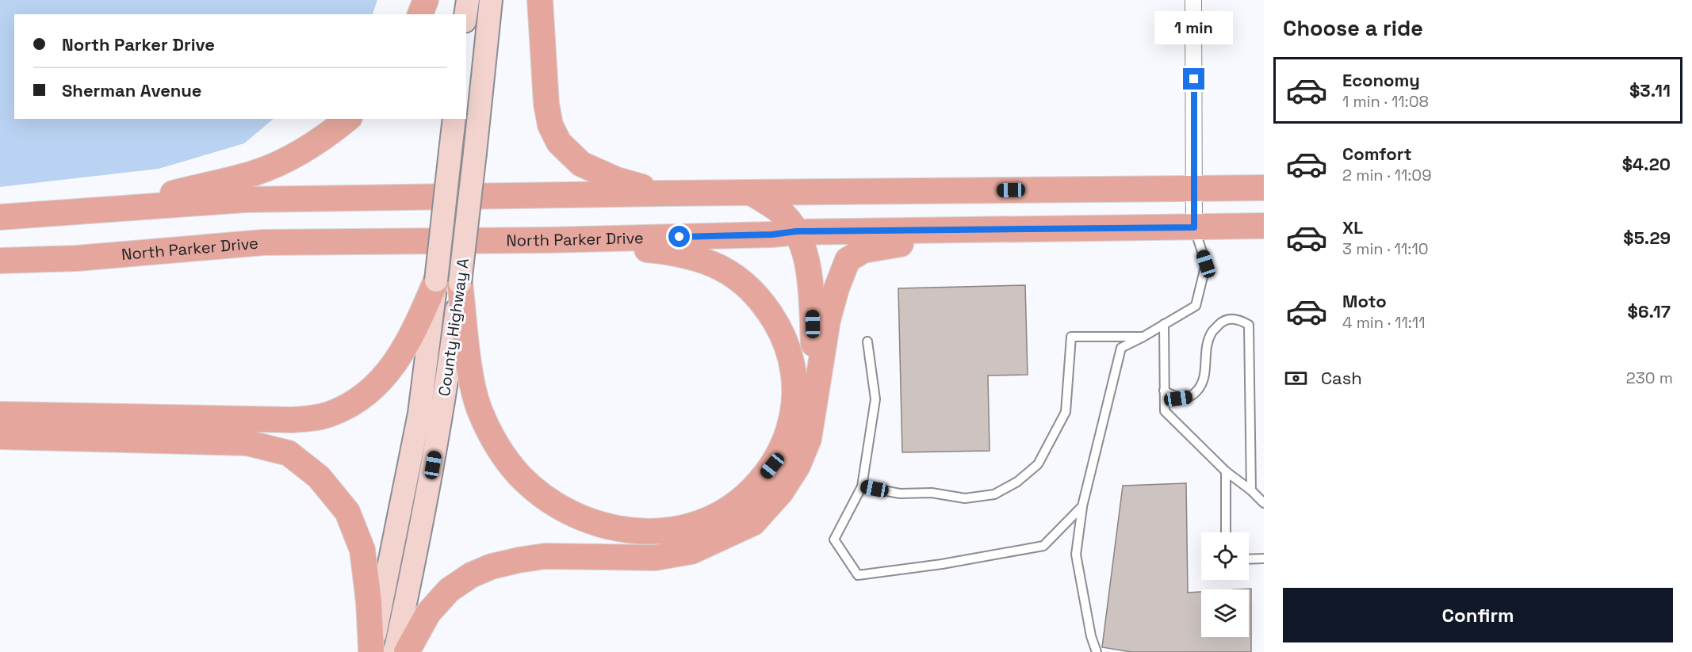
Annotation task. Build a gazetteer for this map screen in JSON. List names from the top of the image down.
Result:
{
  "streets": {
    "main road": ["North Parker Drive", "County Highway A"]
  },
  "page": {
    "heading": "Choose a ride",
    "bubble": "1 min",
    "banner": ["North Parker Drive", "Sherman Avenue"],
    "list": [
      {
        "name": "Economy",
        "note": "1 min · 11:08",
        "value": "$3.11"
      },
      {
        "name": "Comfort",
        "note": "2 min · 11:09",
        "value": "$4.20"
      },
      {
        "name": "XL",
        "note": "3 min · 11:10",
        "value": "$5.29"
      },
      {
        "name": "Moto",
        "note": "4 min · 11:11",
        "value": "$6.17"
      }
    ],
    "pay": ["Cash", "230 m"],
    "buttons": "Confirm"
  }
}
